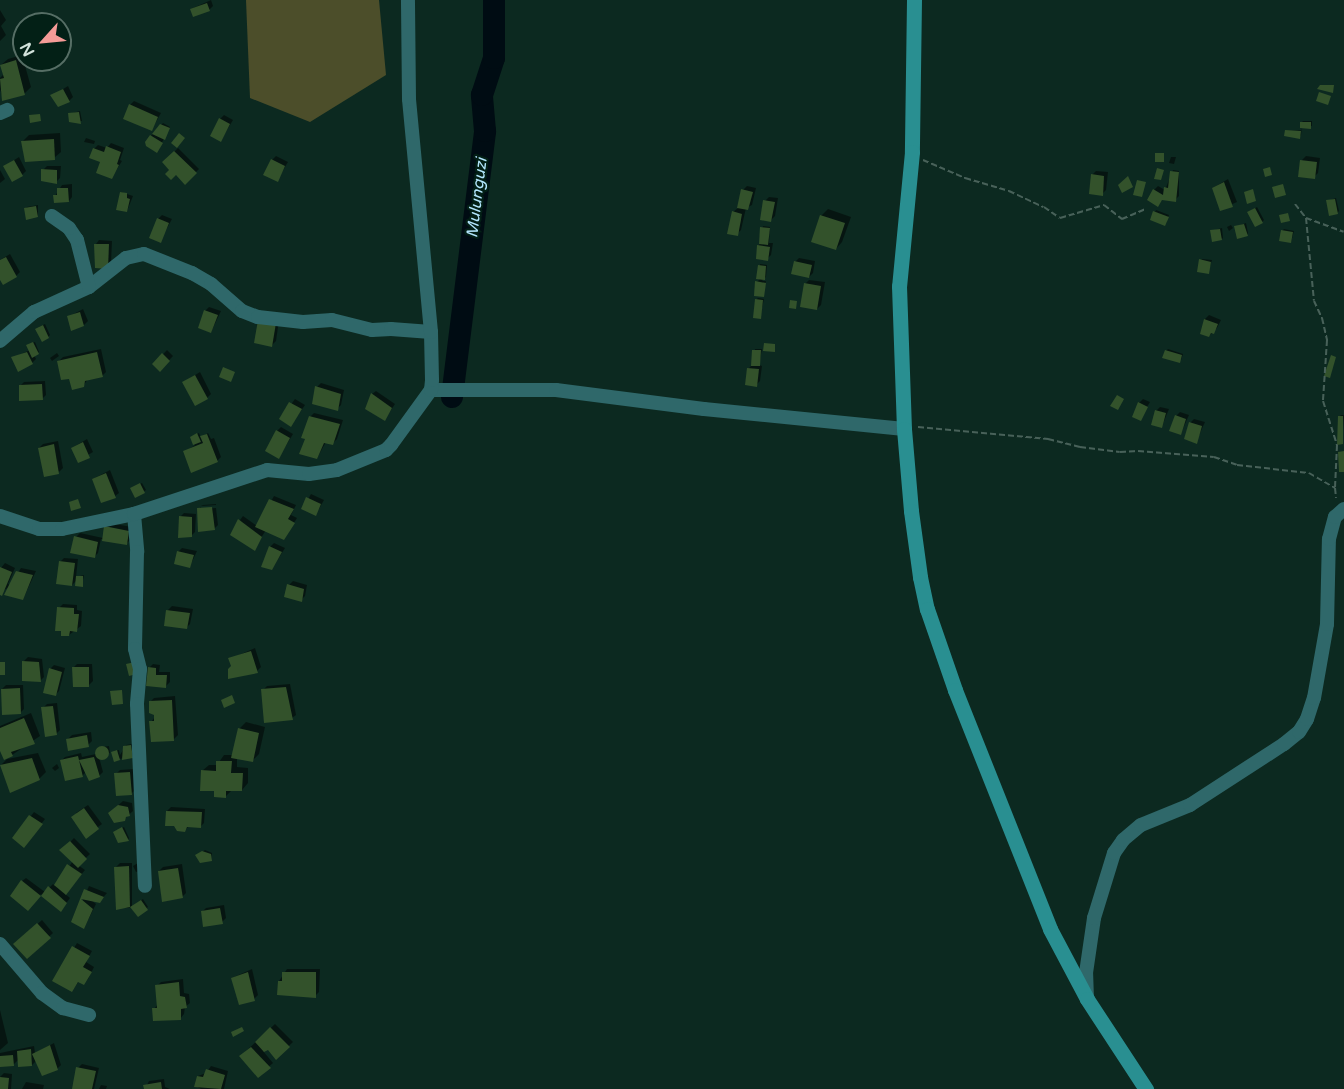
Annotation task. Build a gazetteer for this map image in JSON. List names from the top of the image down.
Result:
{
  "water": ["Mulunguzi"],
  "north": "bottom left"
}
